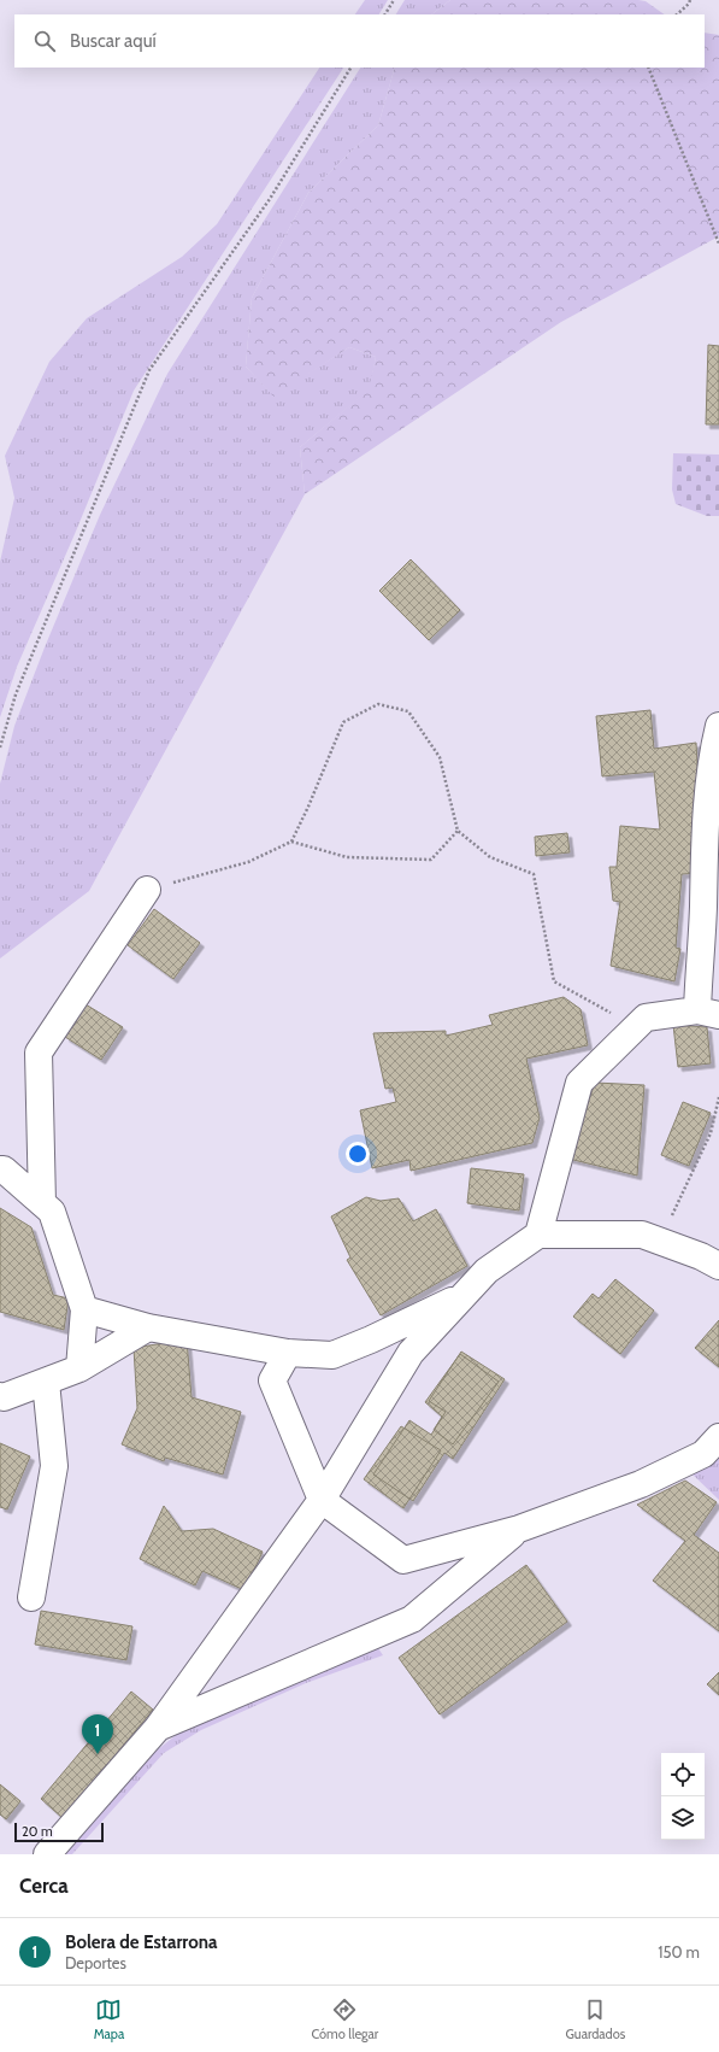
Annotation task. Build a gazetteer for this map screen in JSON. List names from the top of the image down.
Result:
{
  "scale_bar": "20 m",
  "page": {
    "search": "Buscar aquí",
    "pins": "1",
    "scale": "20 m",
    "heading": "Cerca",
    "list": [
      {
        "mark": "1",
        "name": "Bolera de Estarrona",
        "note": "Deportes",
        "value": "150 m"
      }
    ],
    "nav": ["Mapa", "Cómo llegar", "Guardados"]
  }
}
